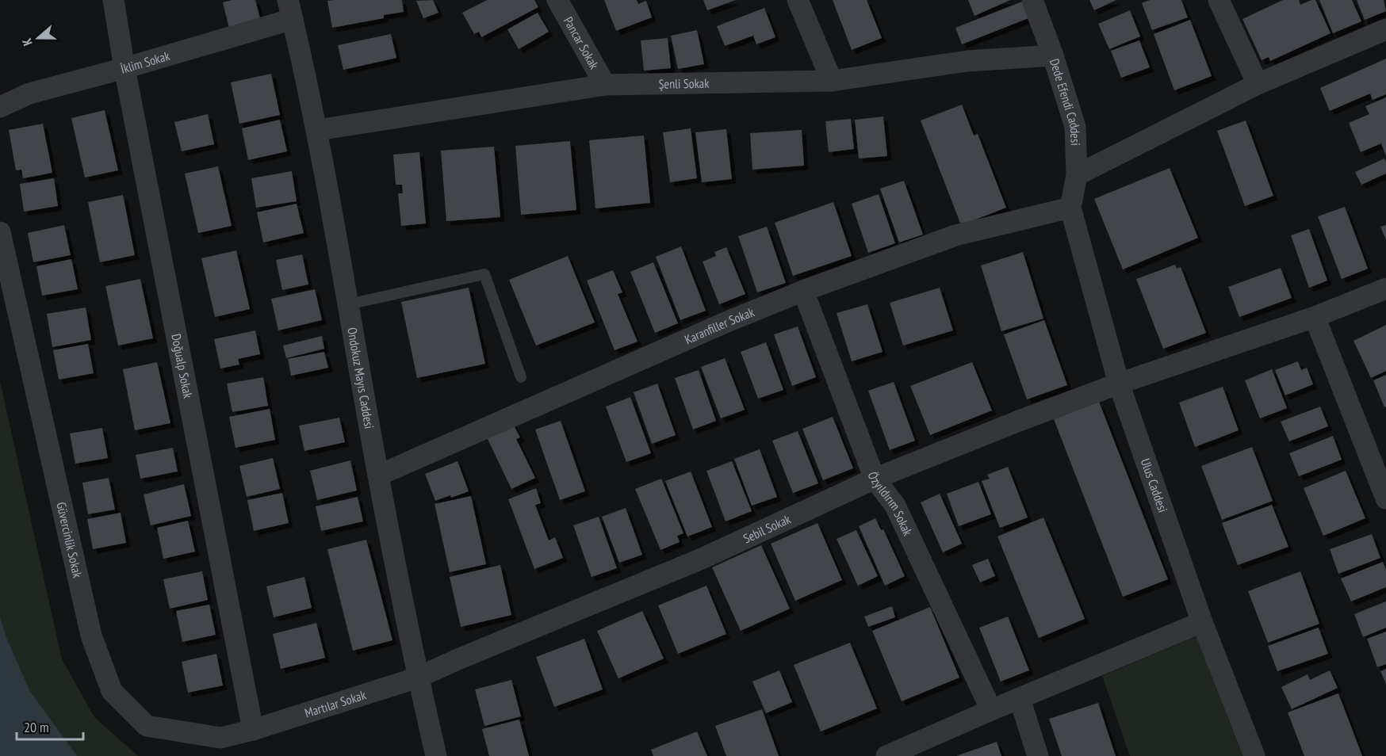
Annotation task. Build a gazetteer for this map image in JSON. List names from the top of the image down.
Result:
{
  "streets": {
    "street": [
      "Pancar Sokak",
      "İklim Sokak",
      "Şenli Sokak",
      "Dede Efendi Caddesi",
      "Karanfiller Sokak",
      "Doğualp Sokak",
      "Ondokuz Mayıs Caddesi",
      "Ulus Caddesi",
      "Özyıldırım Sokak",
      "Sebil Sokak",
      "Güvercinlik Sokak",
      "Martılar Sokak"
    ]
  },
  "crossings": [
    ["Pancar Sokak", "Şenli Sokak"],
    ["İklim Sokak", "Doğualp Sokak"],
    ["İklim Sokak", "Ondokuz Mayıs Caddesi"],
    ["Şenli Sokak", "Dede Efendi Caddesi"],
    ["Şenli Sokak", "Ondokuz Mayıs Caddesi"],
    ["Dede Efendi Caddesi", "Karanfiller Sokak"],
    ["Dede Efendi Caddesi", "Ulus Caddesi"],
    ["Karanfiller Sokak", "Ondokuz Mayıs Caddesi"],
    ["Karanfiller Sokak", "Ulus Caddesi"],
    ["Karanfiller Sokak", "Özyıldırım Sokak"],
    ["Doğualp Sokak", "Güvercinlik Sokak"],
    ["Doğualp Sokak", "Martılar Sokak"],
    ["Ondokuz Mayıs Caddesi", "Sebil Sokak"],
    ["Ondokuz Mayıs Caddesi", "Martılar Sokak"],
    ["Ulus Caddesi", "Sebil Sokak"],
    ["Özyıldırım Sokak", "Sebil Sokak"],
    ["Sebil Sokak", "Martılar Sokak"],
    ["Güvercinlik Sokak", "Martılar Sokak"]
  ],
  "scale_bar": "20 m",
  "north": "left"
}
